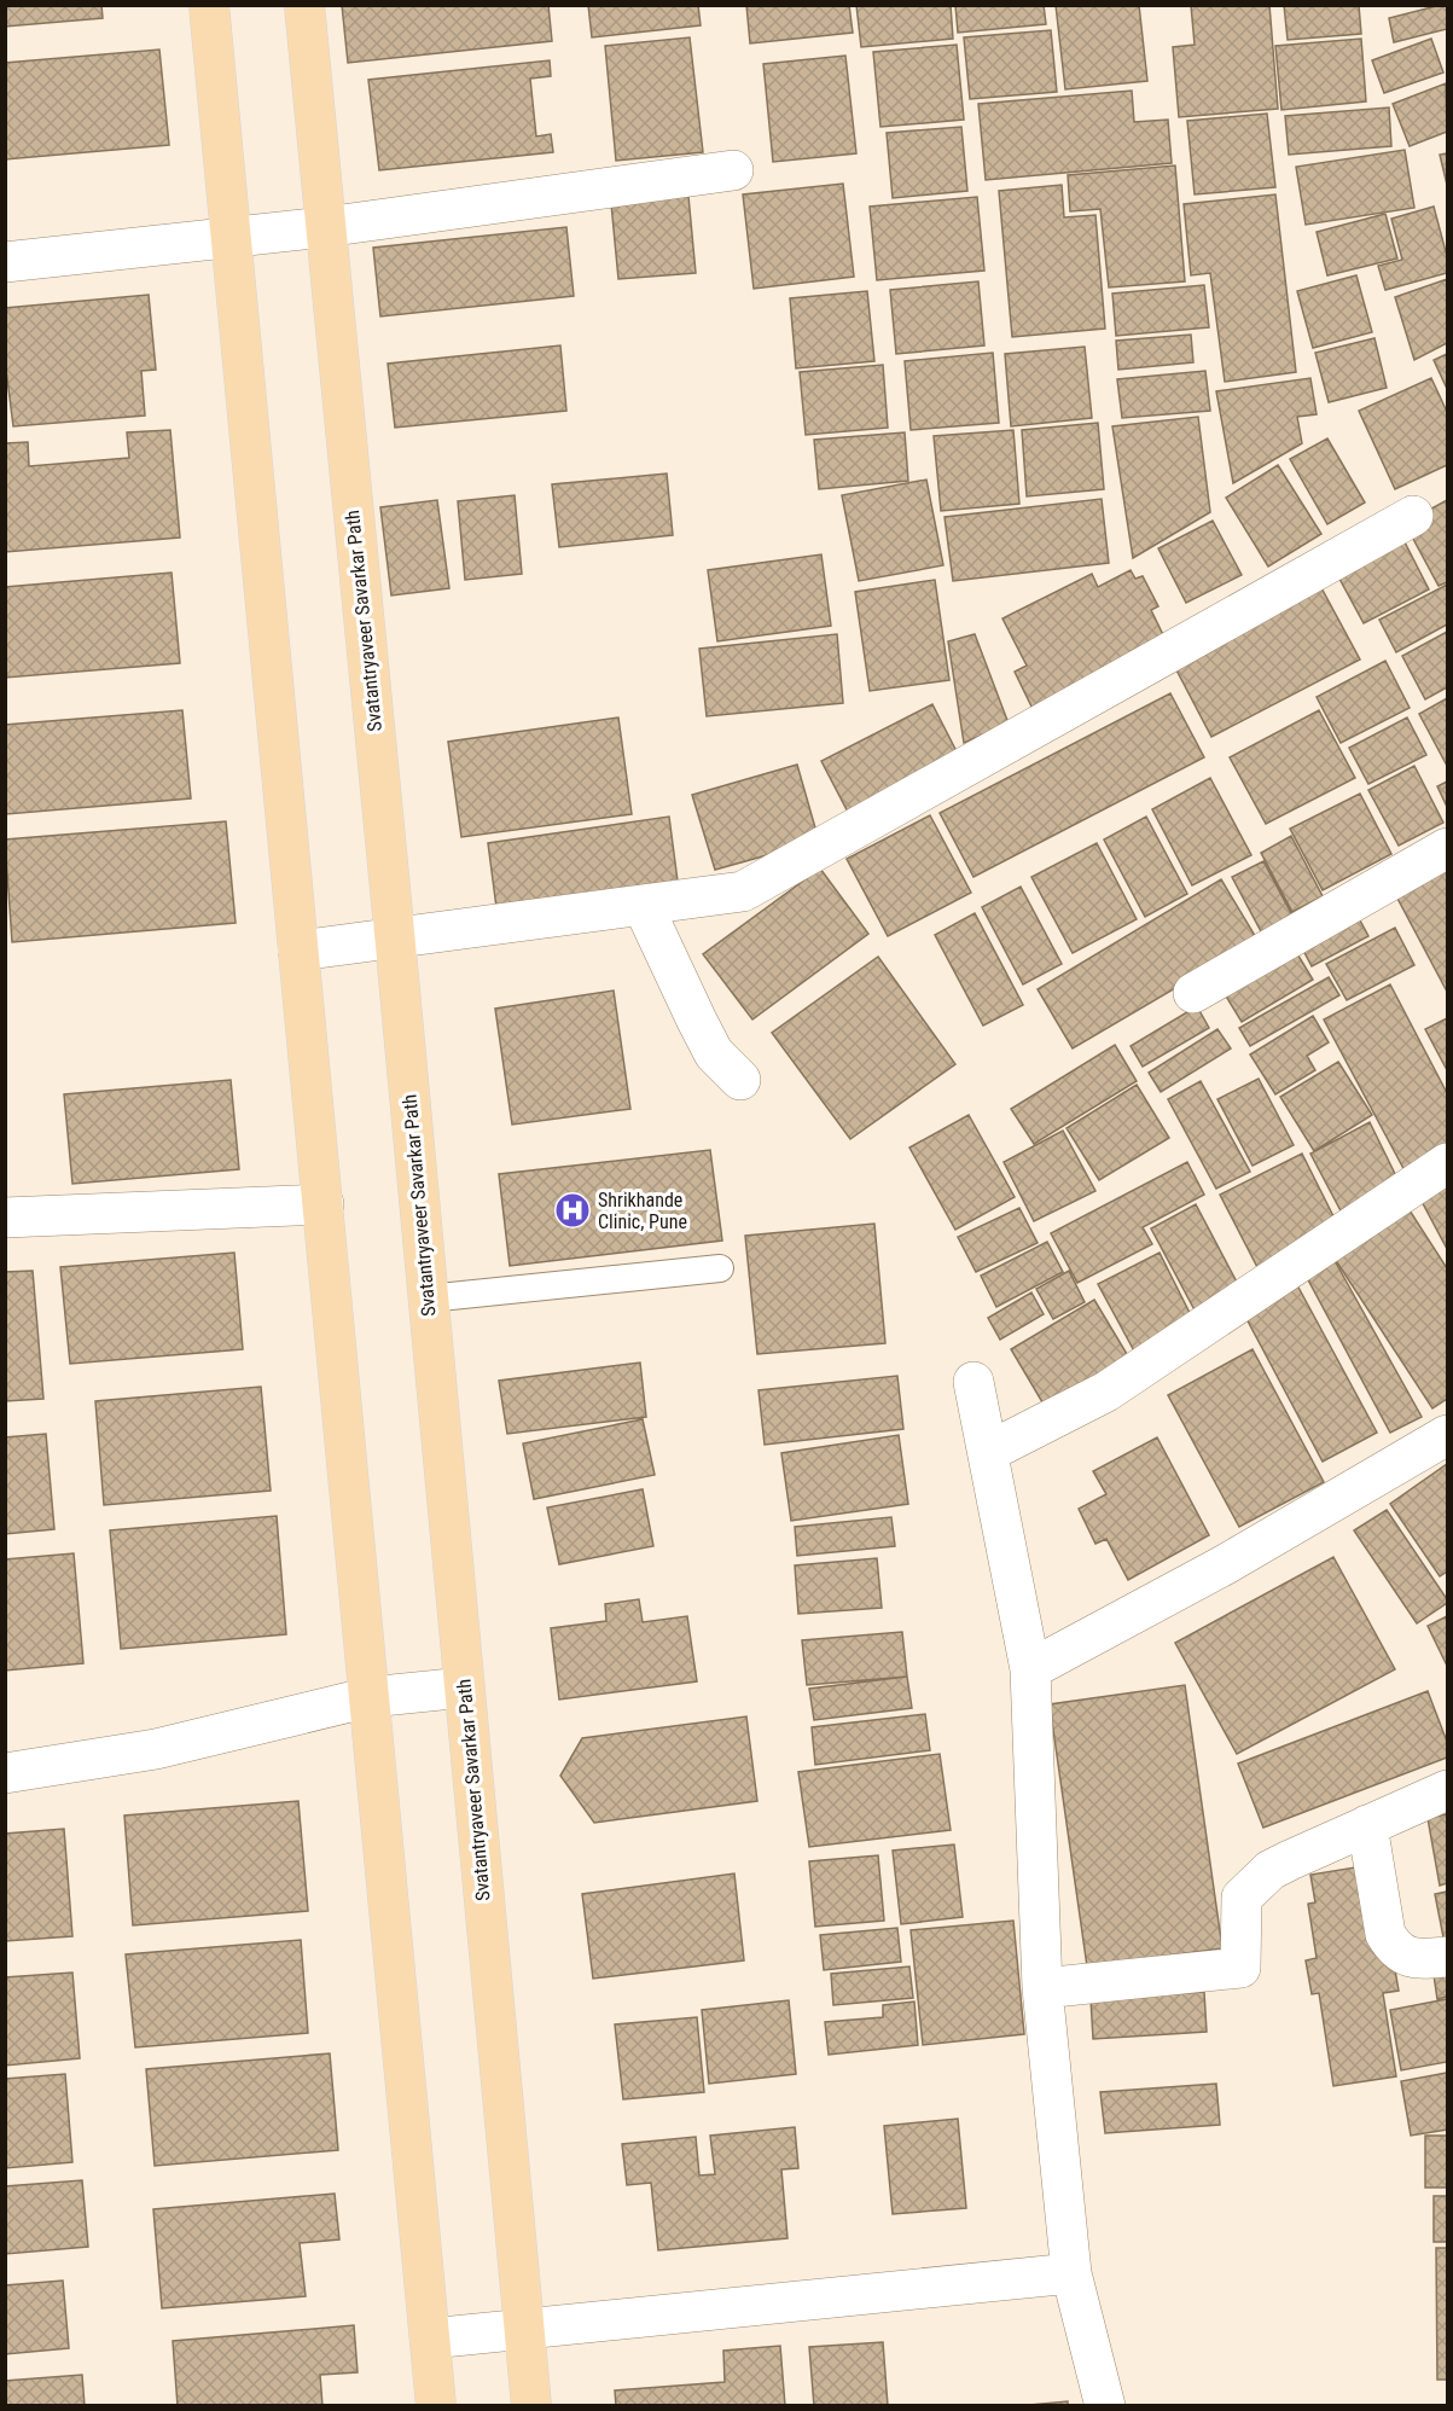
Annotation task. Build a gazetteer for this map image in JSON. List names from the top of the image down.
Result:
{
  "streets": {
    "main road": ["Svatantryaveer Savarkar Path"]
  },
  "places": {
    "hospital": ["Shrikhande Clinic, Pune"]
  }
}
